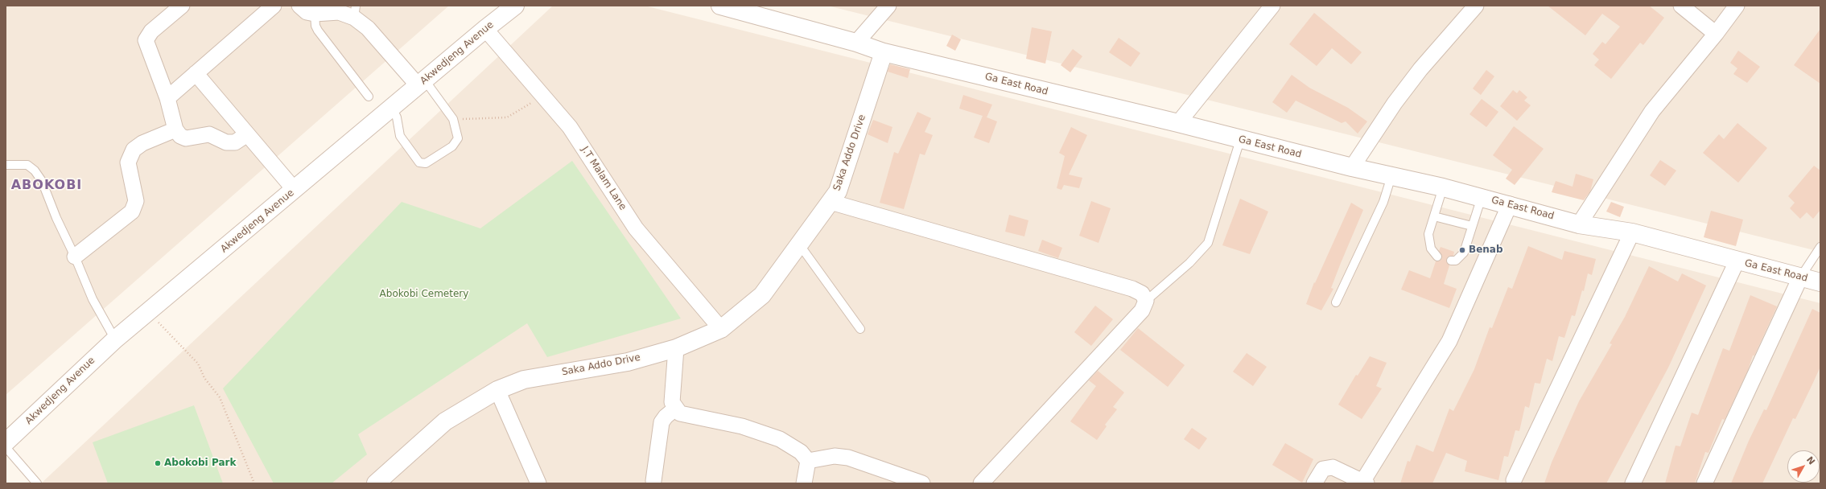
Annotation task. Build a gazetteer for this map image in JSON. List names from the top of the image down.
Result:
{
  "streets": {
    "street": [
      "Akwedjeng Avenue",
      "Ga East Road",
      "Saka Addo Drive",
      "J.T Malam Lane"
    ]
  },
  "crossings": [
    ["Akwedjeng Avenue", "J.T Malam Lane"],
    ["Ga East Road", "Saka Addo Drive"],
    ["Saka Addo Drive", "J.T Malam Lane"]
  ],
  "districts": ["ABOKOBI"],
  "parks": ["Abokobi Cemetery"],
  "places": ["Benab", "Abokobi Park"],
  "north": "top right"
}
